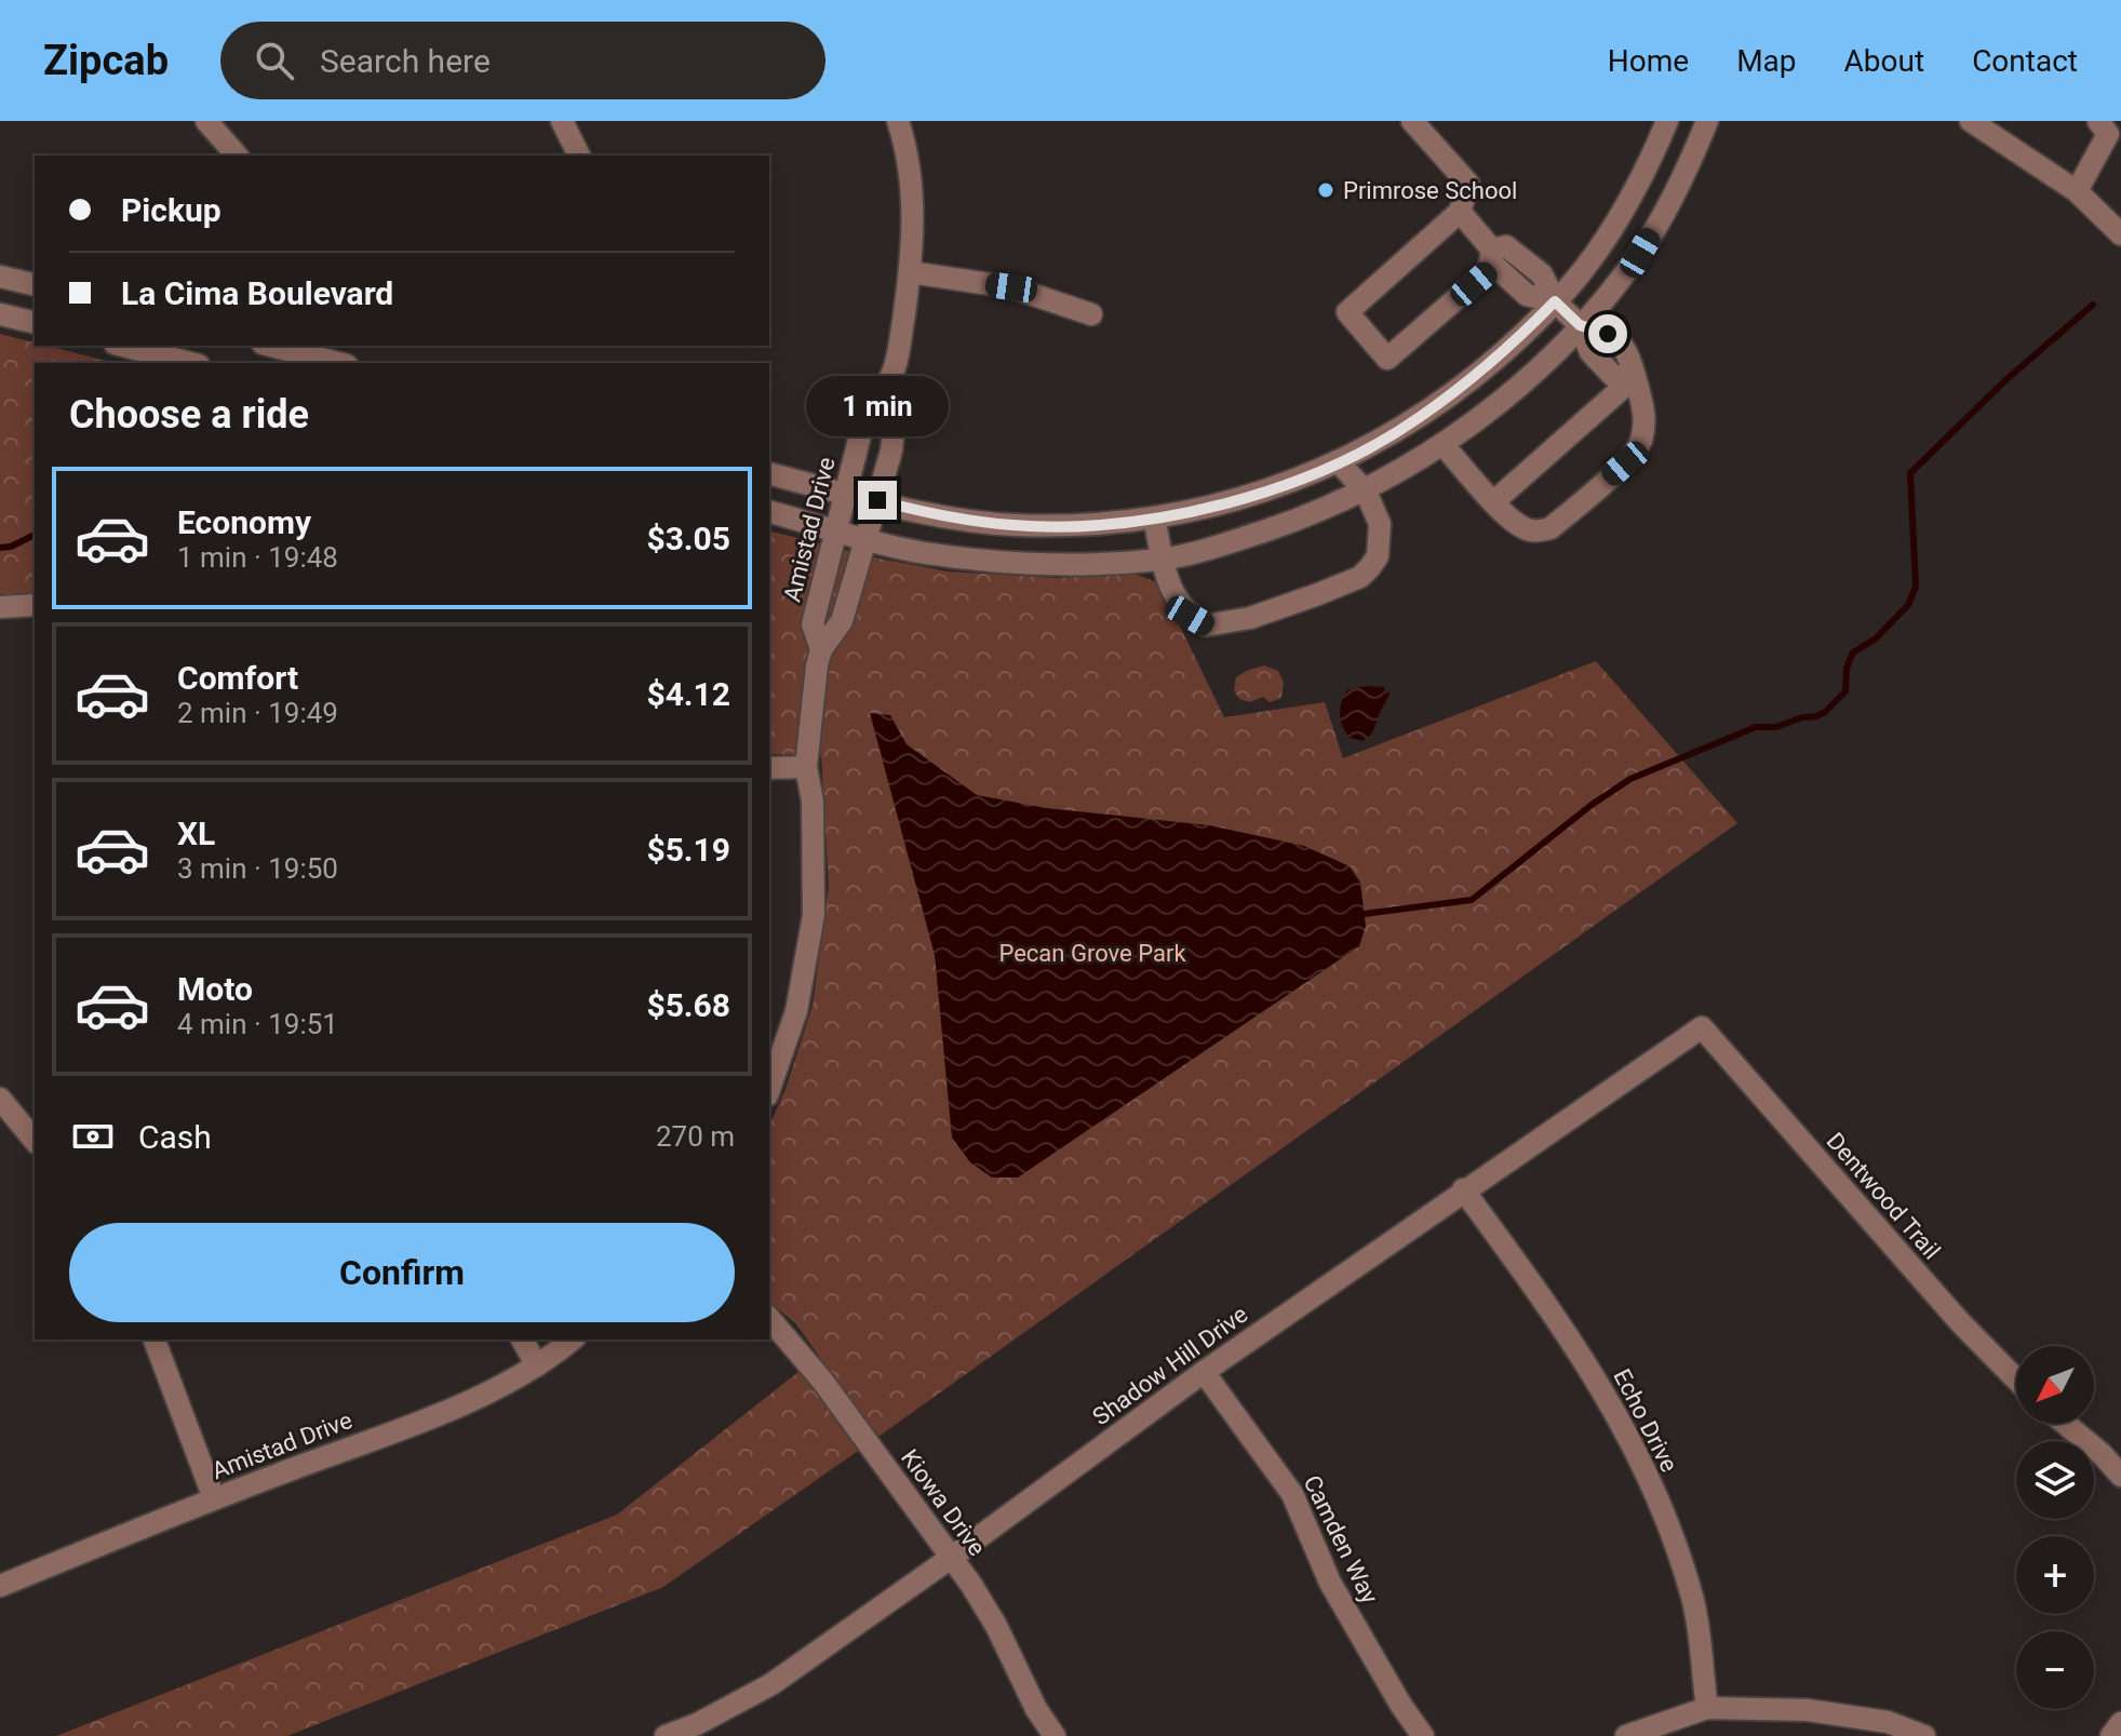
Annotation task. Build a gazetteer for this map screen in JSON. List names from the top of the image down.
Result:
{
  "streets": {
    "street": [
      "Amistad Drive",
      "Dentwood Trail",
      "Shadow Hill Drive",
      "Echo Drive",
      "Kiowa Drive",
      "Camden Way"
    ]
  },
  "crossings": [
    ["Dentwood Trail", "Shadow Hill Drive"],
    ["Shadow Hill Drive", "Echo Drive"],
    ["Shadow Hill Drive", "Kiowa Drive"],
    ["Shadow Hill Drive", "Camden Way"]
  ],
  "parks": ["Pecan Grove Park"],
  "places": ["Primrose School"],
  "north": "bottom left",
  "page": {
    "header": "Zipcab",
    "search": "Search here",
    "nav": [
      "Home",
      "Map",
      "About",
      "Contact"
    ],
    "banner": ["Pickup", "La Cima Boulevard"],
    "heading": "Choose a ride",
    "bubble": "1 min",
    "list": [
      {
        "name": "Economy",
        "note": "1 min · 19:48",
        "value": "$3.05"
      },
      {
        "name": "Comfort",
        "note": "2 min · 19:49",
        "value": "$4.12"
      },
      {
        "name": "XL",
        "note": "3 min · 19:50",
        "value": "$5.19"
      },
      {
        "name": "Moto",
        "note": "4 min · 19:51",
        "value": "$5.68"
      }
    ],
    "pay": ["Cash", "270 m"],
    "buttons": "Confirm",
    "map_buttons": ["+", "−"]
  }
}
